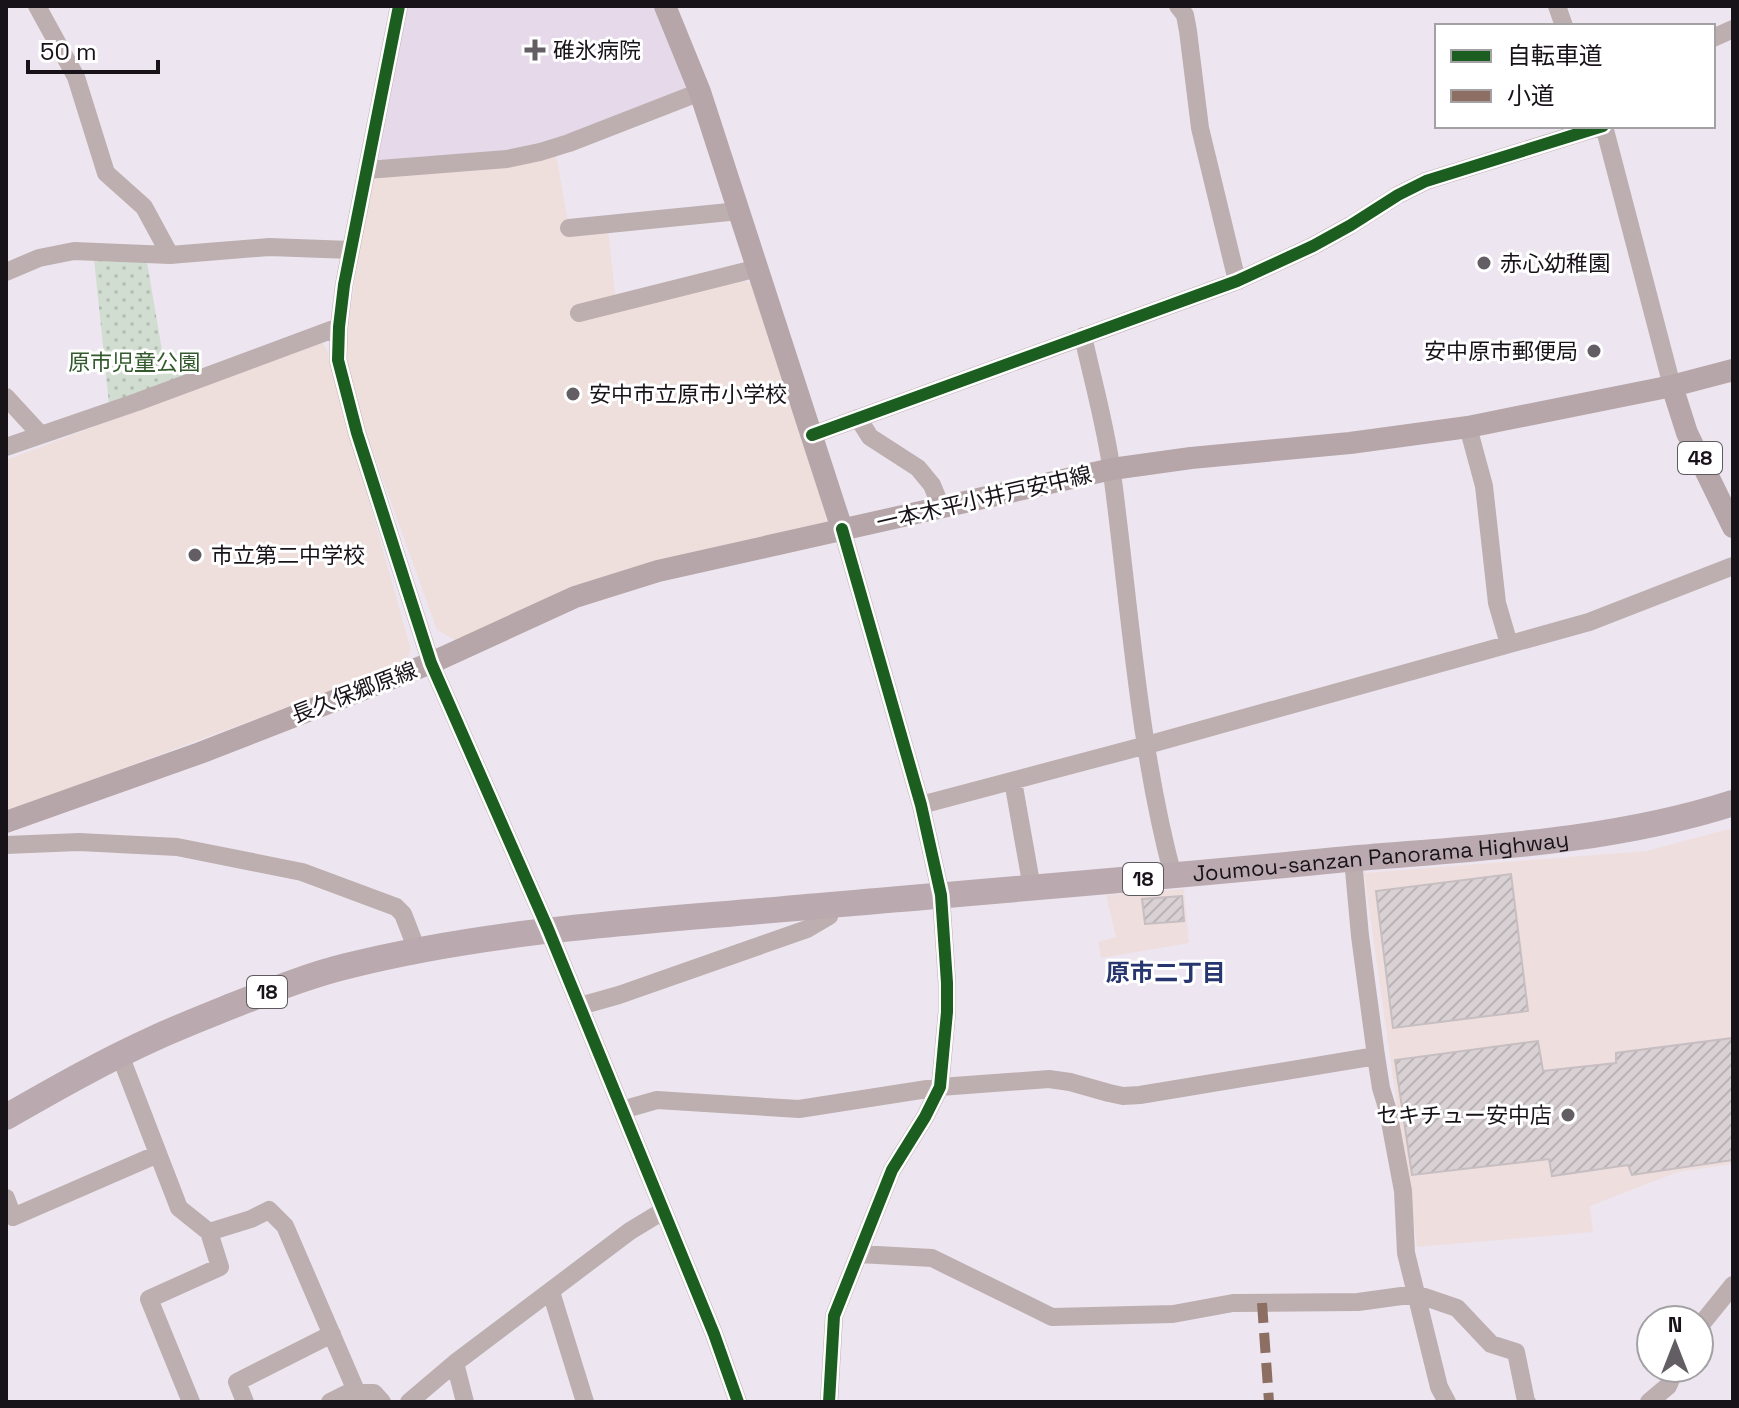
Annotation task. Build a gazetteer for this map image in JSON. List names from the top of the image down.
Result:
{
  "streets": {
    "highway": ["Joumou-sanzan Panorama Highway", "18"],
    "main road": ["48", "一本木平小井戸安中線", "長久保郷原線"]
  },
  "crossings": [
    ["48", "一本木平小井戸安中線"],
    ["一本木平小井戸安中線", "長久保郷原線"]
  ],
  "districts": ["原市二丁目"],
  "parks": ["原市児童公園"],
  "places": {
    "health": ["碓氷病院"],
    "other": [
      "赤心幼稚園",
      "安中原市郵便局",
      "安中市立原市小学校",
      "市立第二中学校",
      "セキチュー安中店"
    ]
  },
  "legend": ["自転車道", "小道"],
  "scale_bar": "50 m",
  "north": "top"
}
